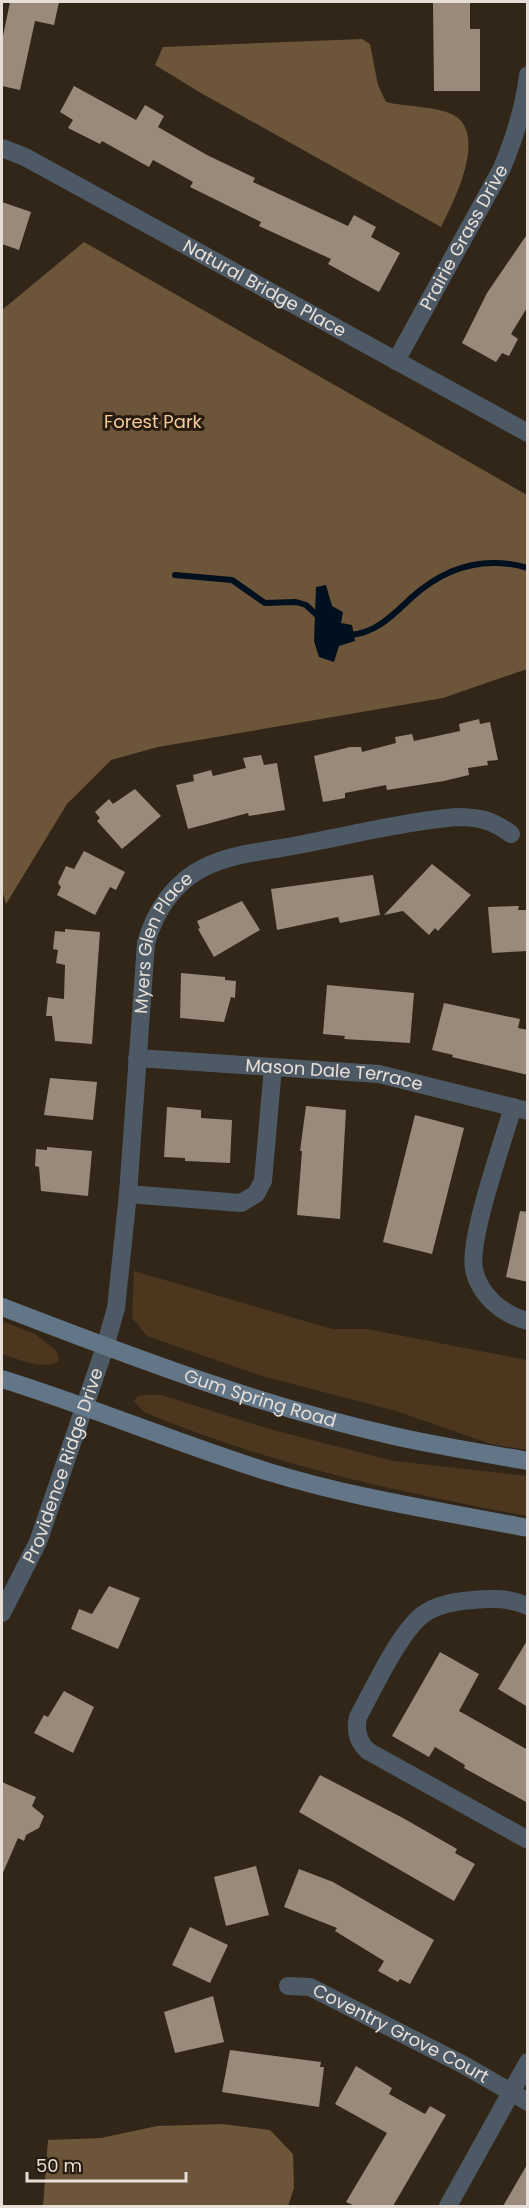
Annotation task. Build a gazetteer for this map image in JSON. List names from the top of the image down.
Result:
{
  "streets": {
    "main road": ["Gum Spring Road"],
    "street": [
      "Prairie Grass Drive",
      "Natural Bridge Place",
      "Myers Glen Place",
      "Mason Dale Terrace",
      "Providence Ridge Drive",
      "Coventry Grove Court"
    ]
  },
  "crossings": [
    ["Prairie Grass Drive", "Natural Bridge Place"],
    ["Myers Glen Place", "Mason Dale Terrace"],
    ["Myers Glen Place", "Gum Spring Road"],
    ["Myers Glen Place", "Providence Ridge Drive"],
    ["Gum Spring Road", "Providence Ridge Drive"]
  ],
  "parks": ["Forest Park"],
  "scale_bar": "50 m"
}
